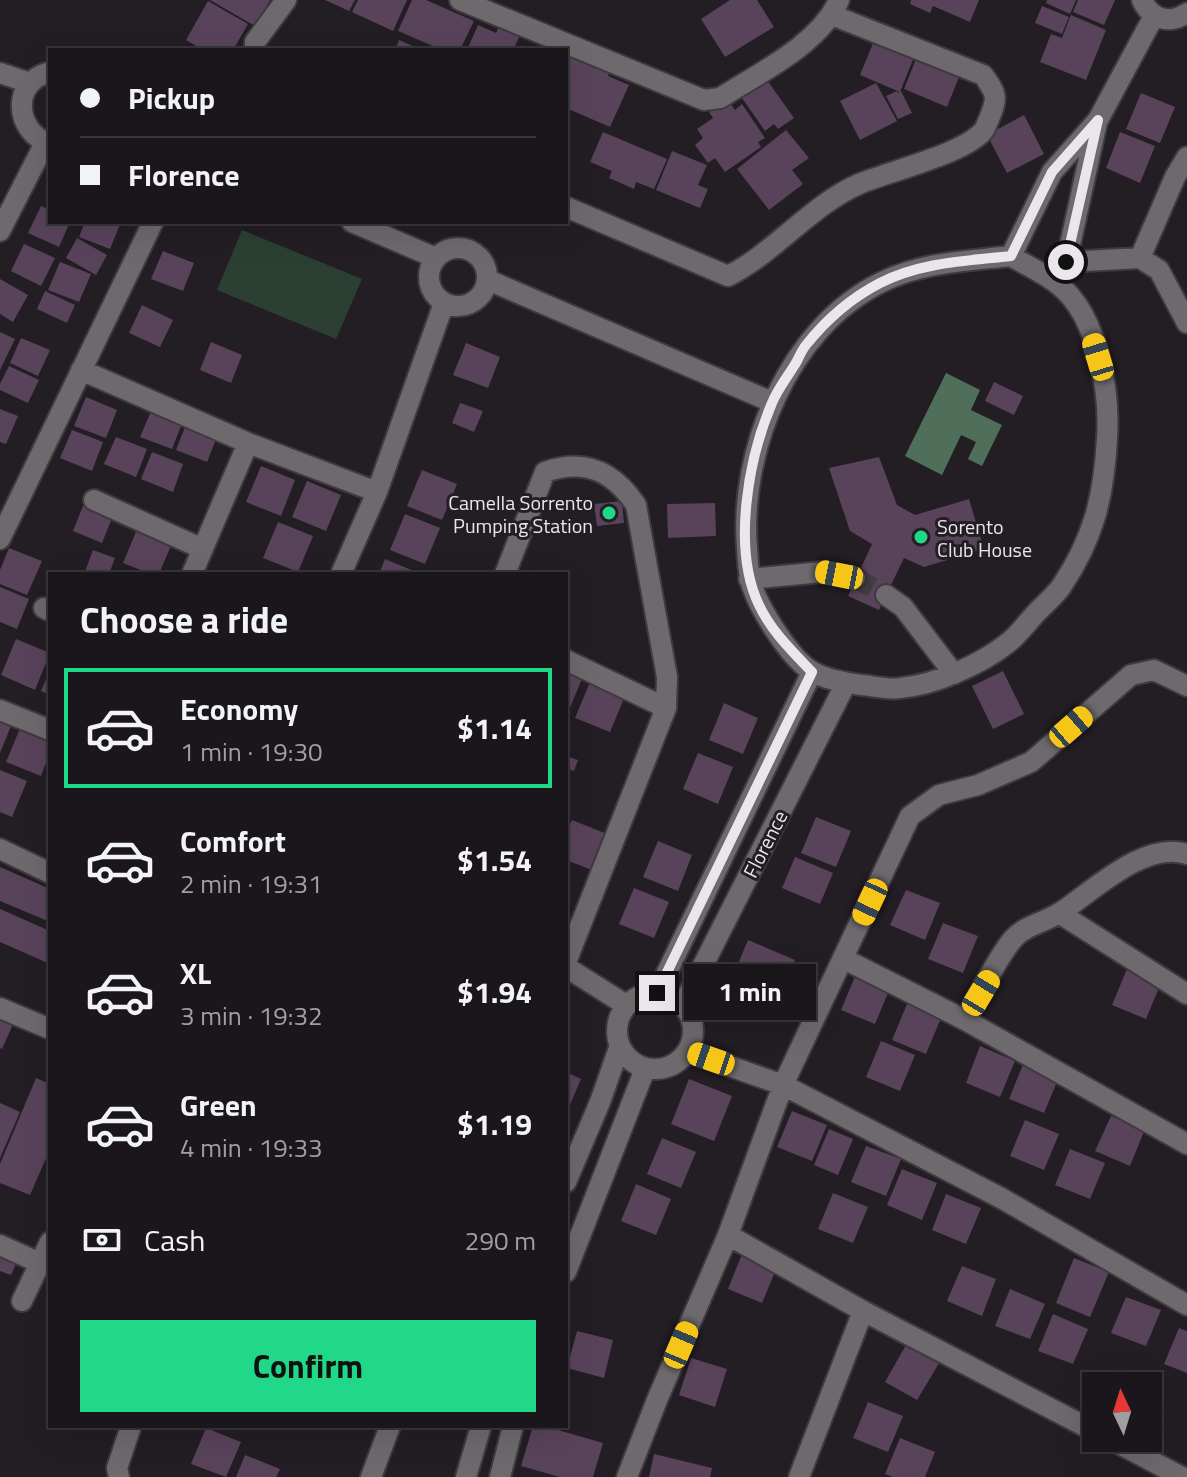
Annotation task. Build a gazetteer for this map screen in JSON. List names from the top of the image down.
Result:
{
  "streets": {
    "street": ["Florence"]
  },
  "places": ["Camella Sorrento Pumping Station", "Sorento Club House"],
  "north": "top",
  "page": {
    "banner": ["Pickup", "Florence"],
    "heading": "Choose a ride",
    "list": [
      {
        "name": "Economy",
        "note": "1 min · 19:30",
        "value": "$1.14"
      },
      {
        "name": "Comfort",
        "note": "2 min · 19:31",
        "value": "$1.54"
      },
      {
        "name": "XL",
        "note": "3 min · 19:32",
        "value": "$1.94"
      },
      {
        "name": "Green",
        "note": "4 min · 19:33",
        "value": "$1.19"
      }
    ],
    "bubble": "1 min",
    "pay": ["Cash", "290 m"],
    "buttons": "Confirm"
  }
}
